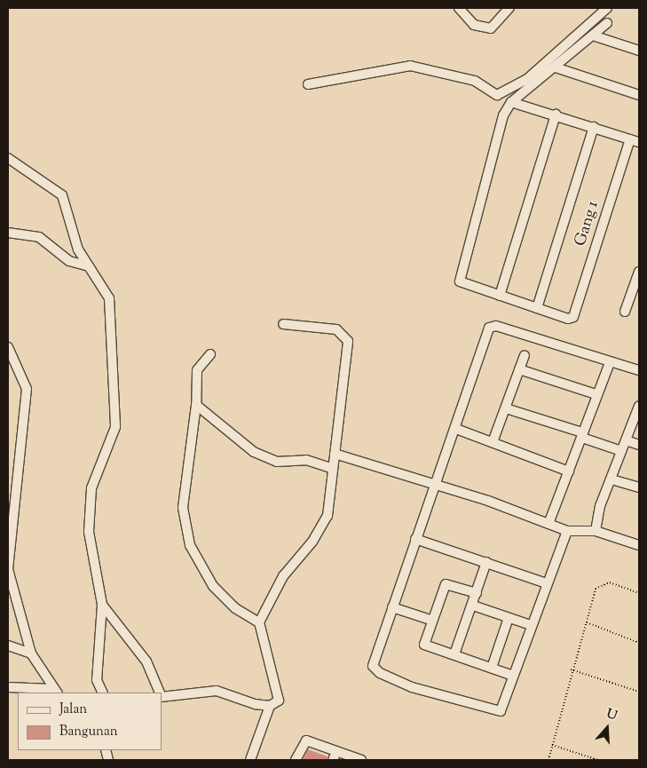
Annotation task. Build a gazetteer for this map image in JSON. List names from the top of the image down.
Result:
{
  "streets": {
    "street": ["Gang 1"]
  },
  "legend": ["Jalan", "Bangunan"],
  "north": "top"
}
